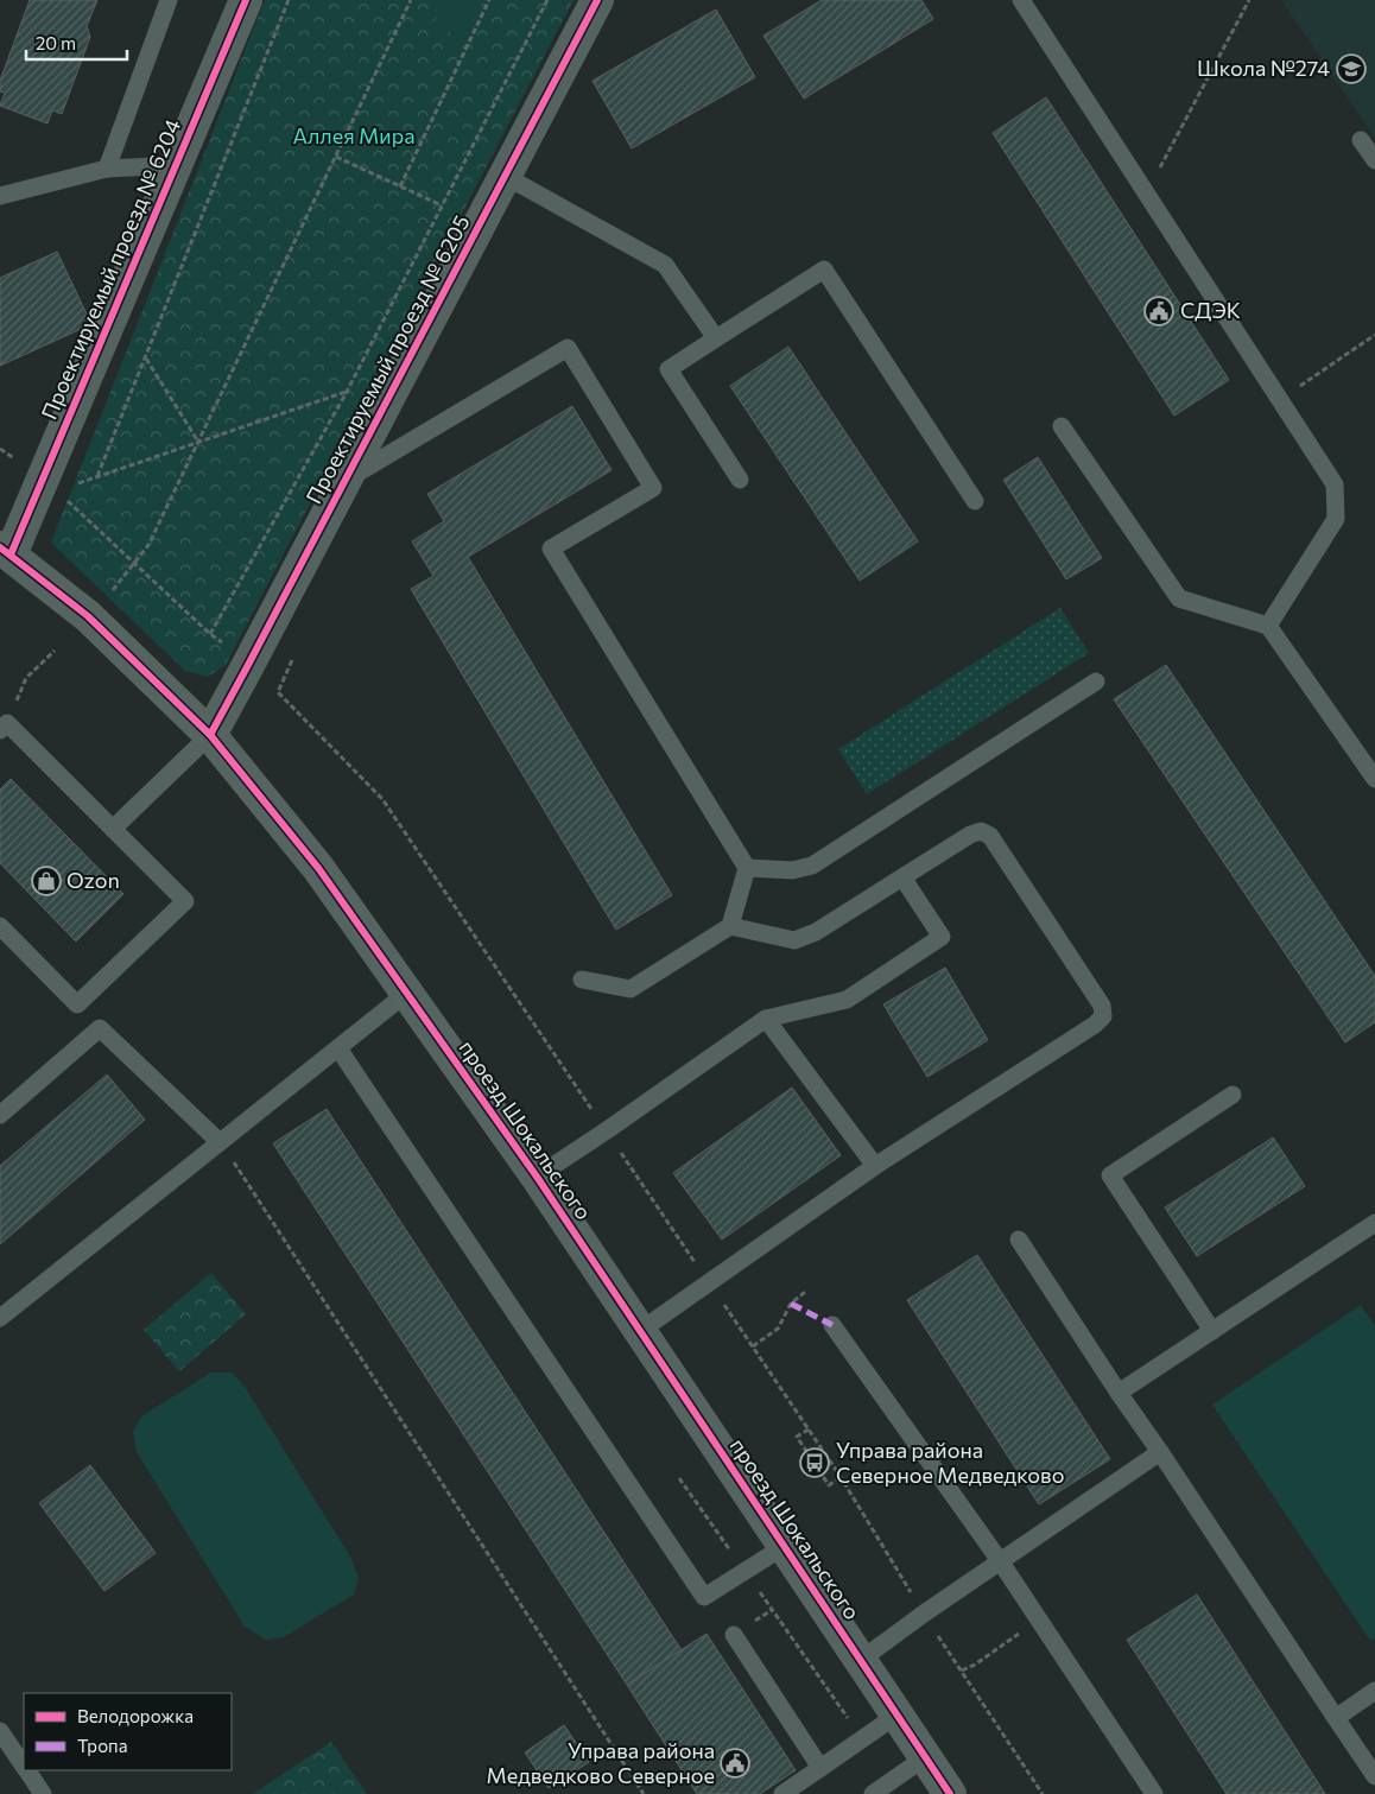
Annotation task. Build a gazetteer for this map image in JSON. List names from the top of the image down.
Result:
{
  "streets": {
    "street": ["Проектируемый проезд № 6204", "Проектируемый проезд № 6205", "проезд Шокальского"]
  },
  "crossings": [
    ["Проектируемый проезд № 6204", "проезд Шокальского"],
    ["Проектируемый проезд № 6205", "проезд Шокальского"]
  ],
  "parks": ["Аллея Мира"],
  "places": {
    "school or university": ["Школа №274"],
    "public building": ["СДЭК", "Управа района Медведково Северное"],
    "shop": ["Ozon"],
    "bus stop": ["Управа района Северное Медведково"]
  },
  "legend": ["Велодорожка", "Тропа"],
  "scale_bar": "20 m"
}
